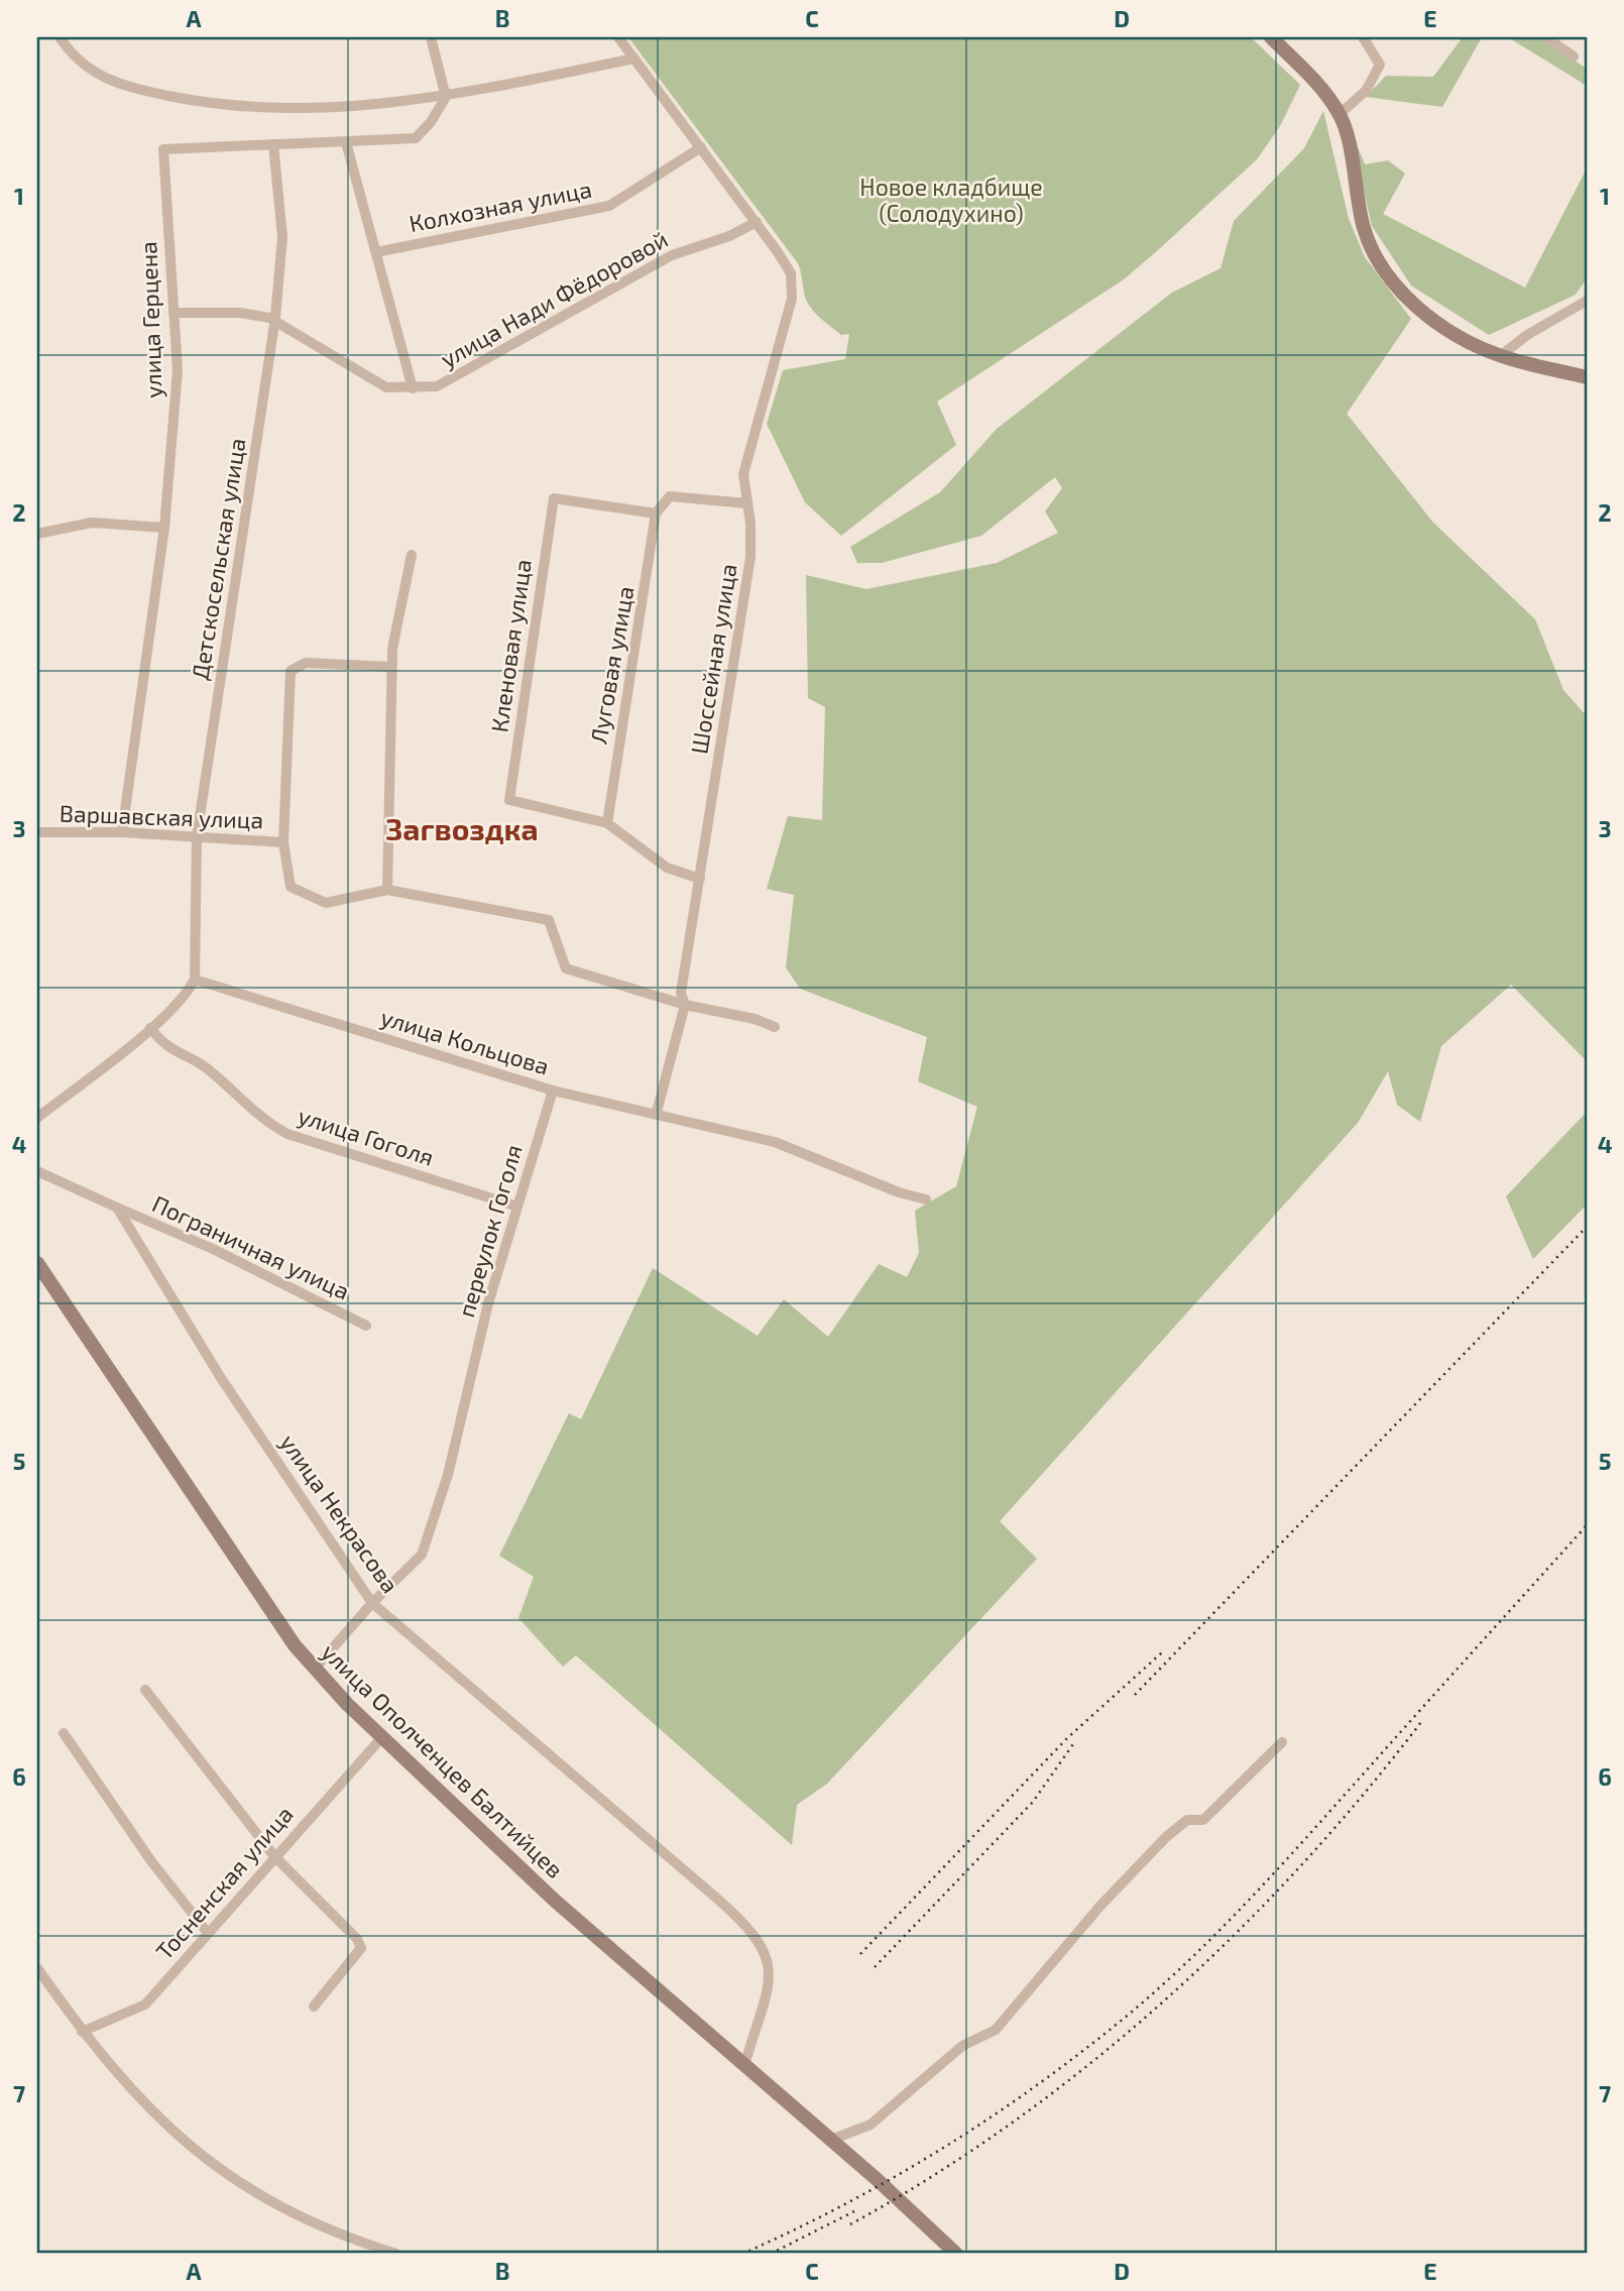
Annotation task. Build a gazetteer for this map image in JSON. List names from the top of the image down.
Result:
{
  "streets": {
    "main road": ["улица Ополченцев Балтийцев"],
    "street": [
      "Колхозная улица",
      "улица Нади Фёдоровой",
      "улица Герцена",
      "Детскосельская улица",
      "Кленовая улица",
      "Шоссейная улица",
      "Луговая улица",
      "Варшавская улица",
      "улица Кольцова",
      "улица Гоголя",
      "переулок Гоголя",
      "Пограничная улица",
      "улица Некрасова",
      "Тосненская улица"
    ]
  },
  "crossings": [
    ["Колхозная улица", "Шоссейная улица"],
    ["улица Нади Фёдоровой", "улица Герцена"],
    ["улица Нади Фёдоровой", "Детскосельская улица"],
    ["улица Нади Фёдоровой", "Шоссейная улица"],
    ["улица Герцена", "Детскосельская улица"],
    ["улица Герцена", "Варшавская улица"],
    ["Детскосельская улица", "Варшавская улица"],
    ["Детскосельская улица", "улица Кольцова"],
    ["Кленовая улица", "Луговая улица"],
    ["Шоссейная улица", "улица Кольцова"],
    ["улица Кольцова", "переулок Гоголя"],
    ["улица Гоголя", "переулок Гоголя"],
    ["переулок Гоголя", "улица Некрасова"],
    ["переулок Гоголя", "улица Ополченцев Балтийцев"],
    ["Пограничная улица", "улица Некрасова"],
    ["улица Некрасова", "улица Ополченцев Балтийцев"],
    ["улица Ополченцев Балтийцев", "Тосненская улица"]
  ],
  "districts": ["Загвоздка"],
  "parks": ["Новое кладбище (Солодухино)"],
  "grid": {
    "columns": [
      "A",
      "B",
      "C",
      "D",
      "E"
    ],
    "rows": [
      "1",
      "2",
      "3",
      "4",
      "5",
      "6",
      "7"
    ]
  }
}
